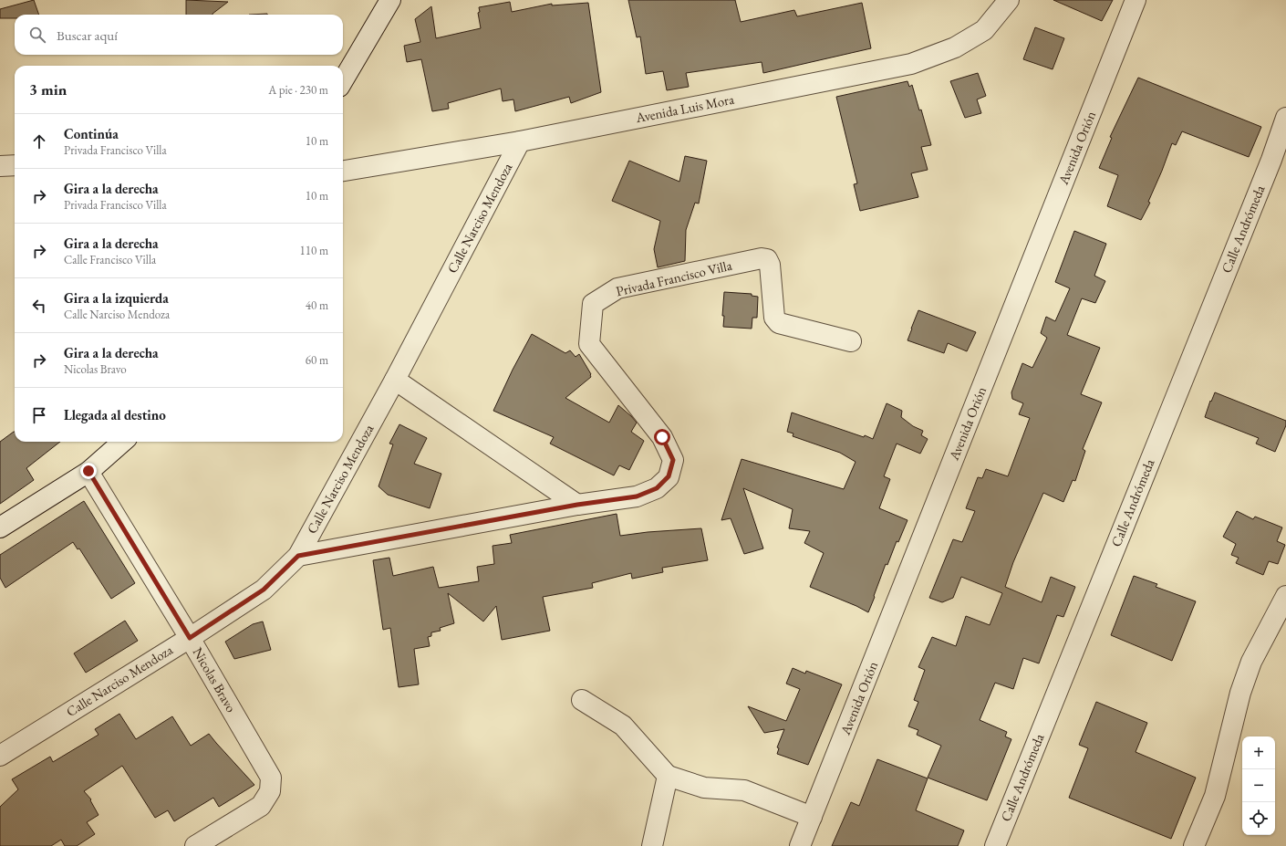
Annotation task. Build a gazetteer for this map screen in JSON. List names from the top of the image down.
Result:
{
  "streets": {
    "street": [
      "Avenida Luis Mora",
      "Avenida Orión",
      "Calle Narciso Mendoza",
      "Calle Andrómeda",
      "Privada Francisco Villa",
      "Nicolas Bravo"
    ]
  },
  "crossings": [
    ["Avenida Luis Mora", "Calle Narciso Mendoza"],
    ["Calle Narciso Mendoza", "Nicolas Bravo"]
  ],
  "page": {
    "search": "Buscar aquí",
    "heading": ["3 min", "A pie · 230 m"],
    "list": [
      ["Continúa", "Privada Francisco Villa", "10 m"],
      ["Gira a la derecha", "Privada Francisco Villa", "10 m"],
      ["Gira a la derecha", "Calle Francisco Villa", "110 m"],
      ["Gira a la izquierda", "Calle Narciso Mendoza", "40 m"],
      ["Gira a la derecha", "Nicolas Bravo", "60 m"],
      "Llegada al destino"
    ],
    "map_buttons": ["+", "−"]
  }
}
